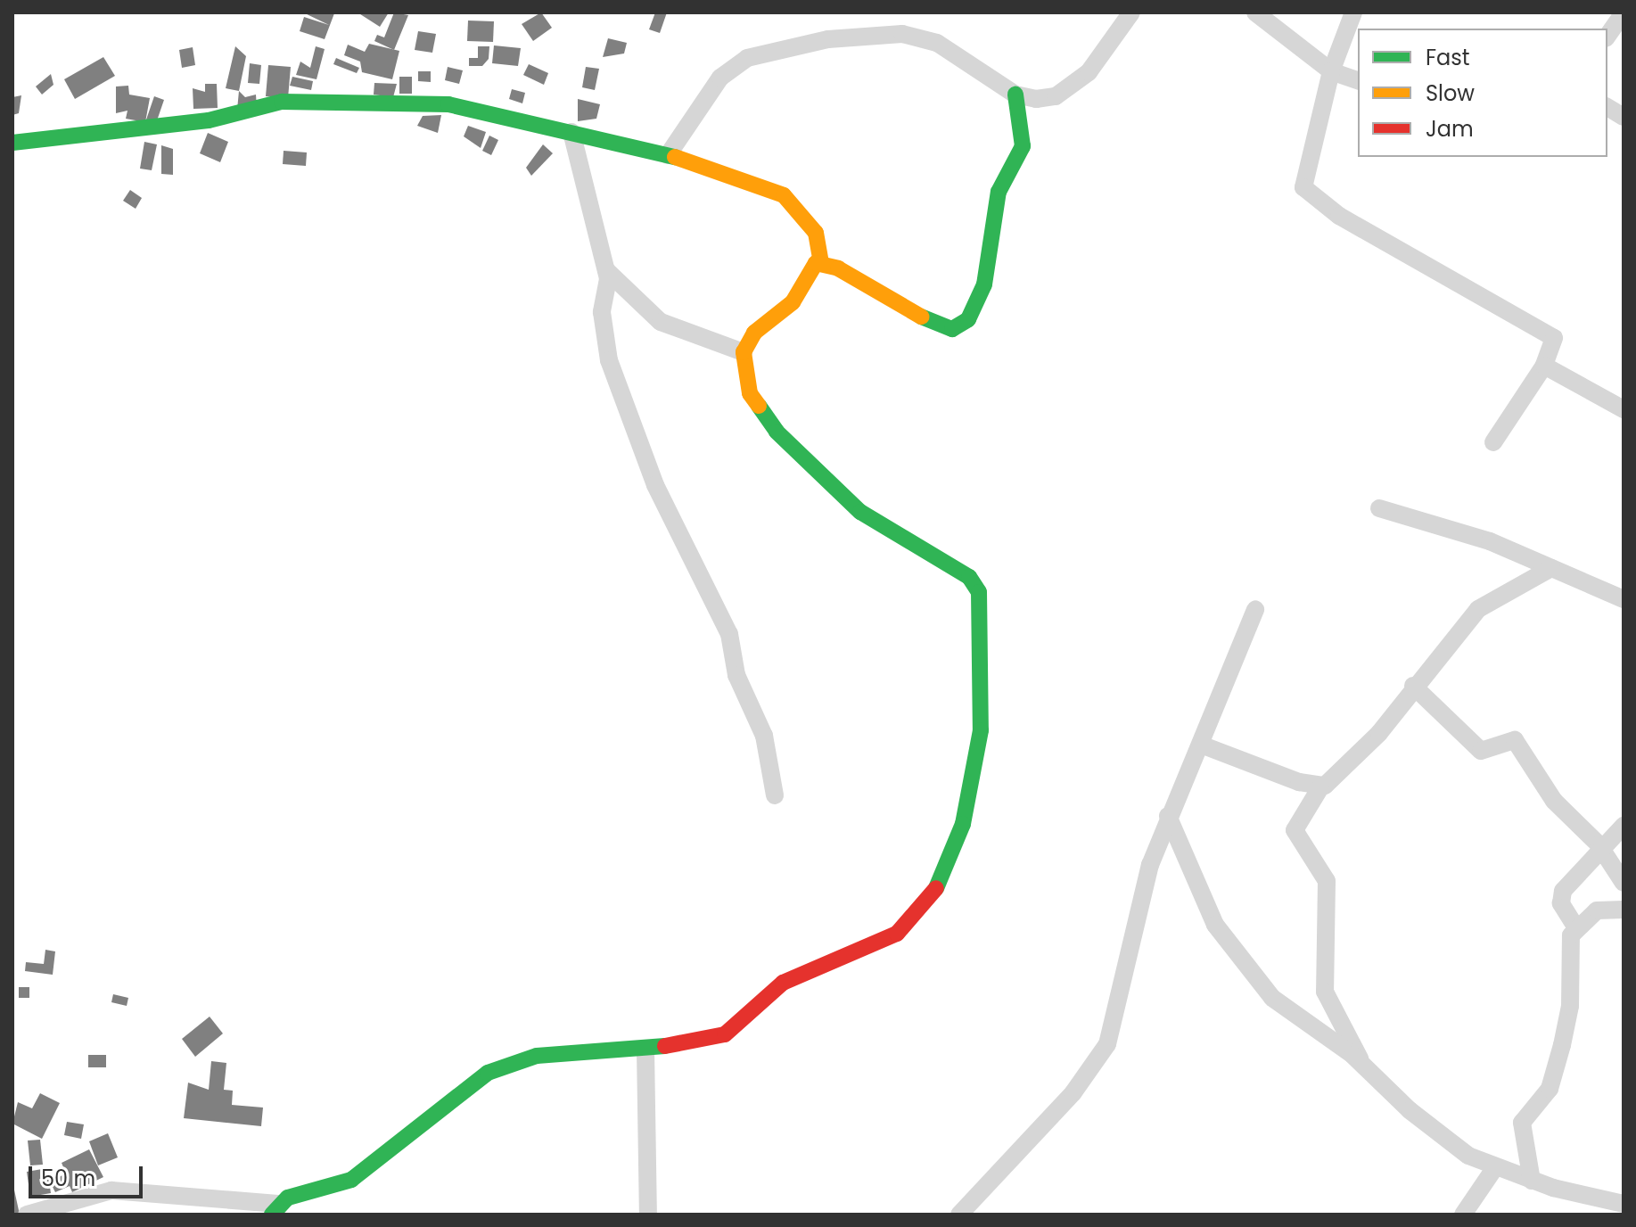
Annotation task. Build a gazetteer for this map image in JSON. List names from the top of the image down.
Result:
{
  "legend": ["Fast", "Slow", "Jam"],
  "scale_bar": "50 m"
}
